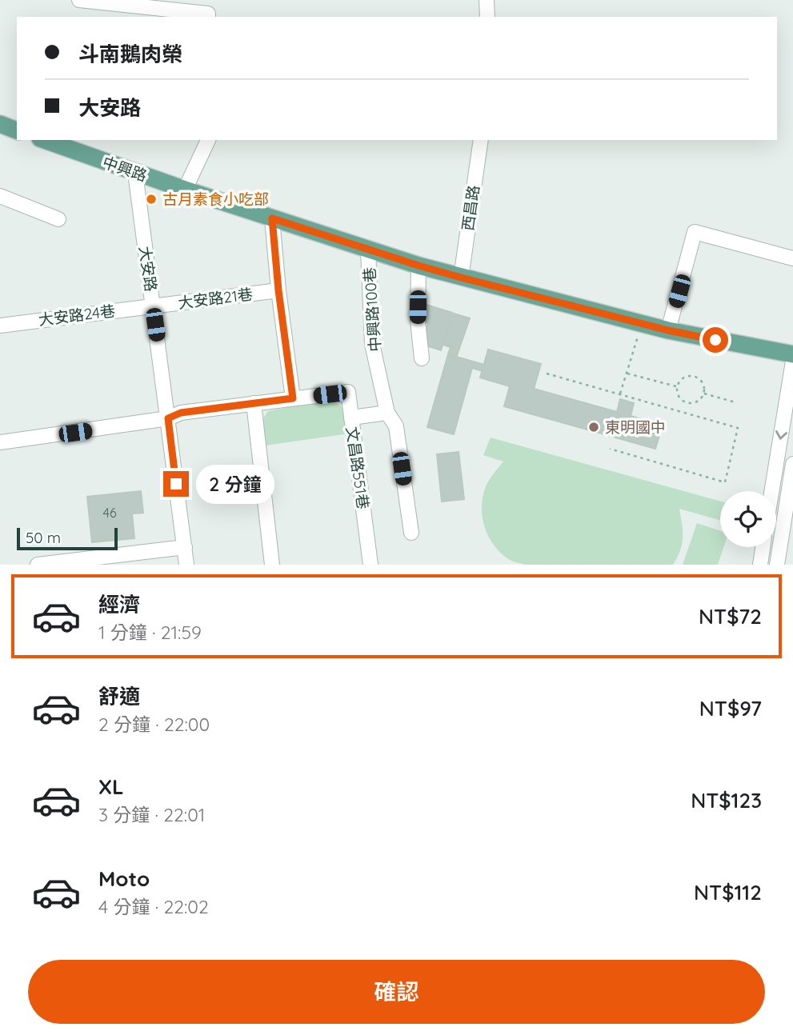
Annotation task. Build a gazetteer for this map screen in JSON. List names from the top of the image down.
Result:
{
  "streets": {
    "main road": ["中興路"],
    "street": [
      "西昌路",
      "大安路",
      "大安路21巷",
      "中興路100巷",
      "大安路24巷",
      "文昌路551巷"
    ]
  },
  "crossings": [
    ["中興路", "西昌路"],
    ["中興路", "大安路"],
    ["中興路", "中興路100巷"],
    ["大安路", "大安路21巷"],
    ["大安路", "大安路24巷"],
    ["大安路", "文昌路551巷"],
    ["大安路21巷", "大安路24巷"]
  ],
  "places": ["古月素食小吃部", "東明國中"],
  "house_numbers": ["46"],
  "scale_bar": "50 m",
  "page": {
    "banner": ["斗南鵝肉榮", "大安路"],
    "bubble": "2 分鐘",
    "scale": "50 m",
    "list": [
      {
        "name": "經濟",
        "note": "1 分鐘 · 21:59",
        "value": "NT$72"
      },
      {
        "name": "舒適",
        "note": "2 分鐘 · 22:00",
        "value": "NT$97"
      },
      {
        "name": "XL",
        "note": "3 分鐘 · 22:01",
        "value": "NT$123"
      },
      {
        "name": "Moto",
        "note": "4 分鐘 · 22:02",
        "value": "NT$112"
      }
    ],
    "buttons": "確認"
  }
}
